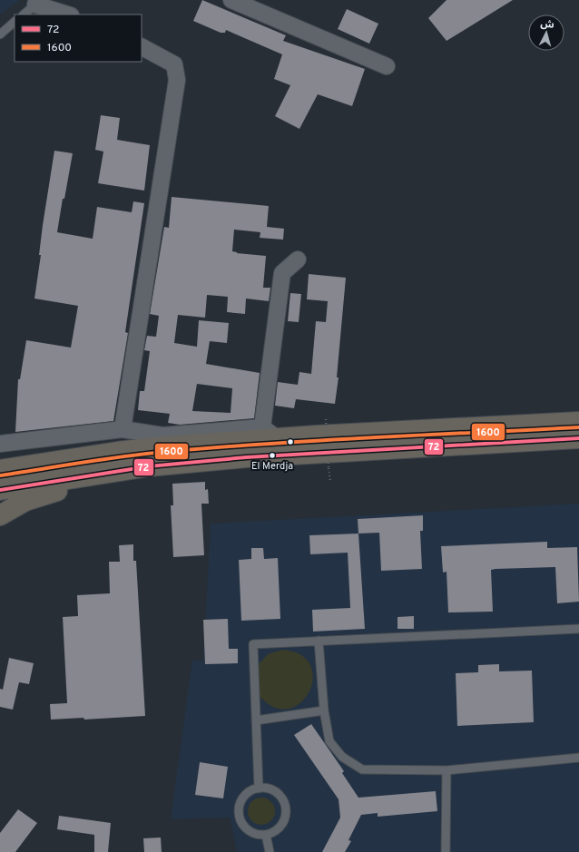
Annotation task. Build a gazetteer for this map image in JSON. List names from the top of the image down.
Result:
{
  "places": ["El Merdja"],
  "lines": ["transit line 1600", "transit line 72"],
  "legend": ["72", "1600"],
  "north": "top"
}
